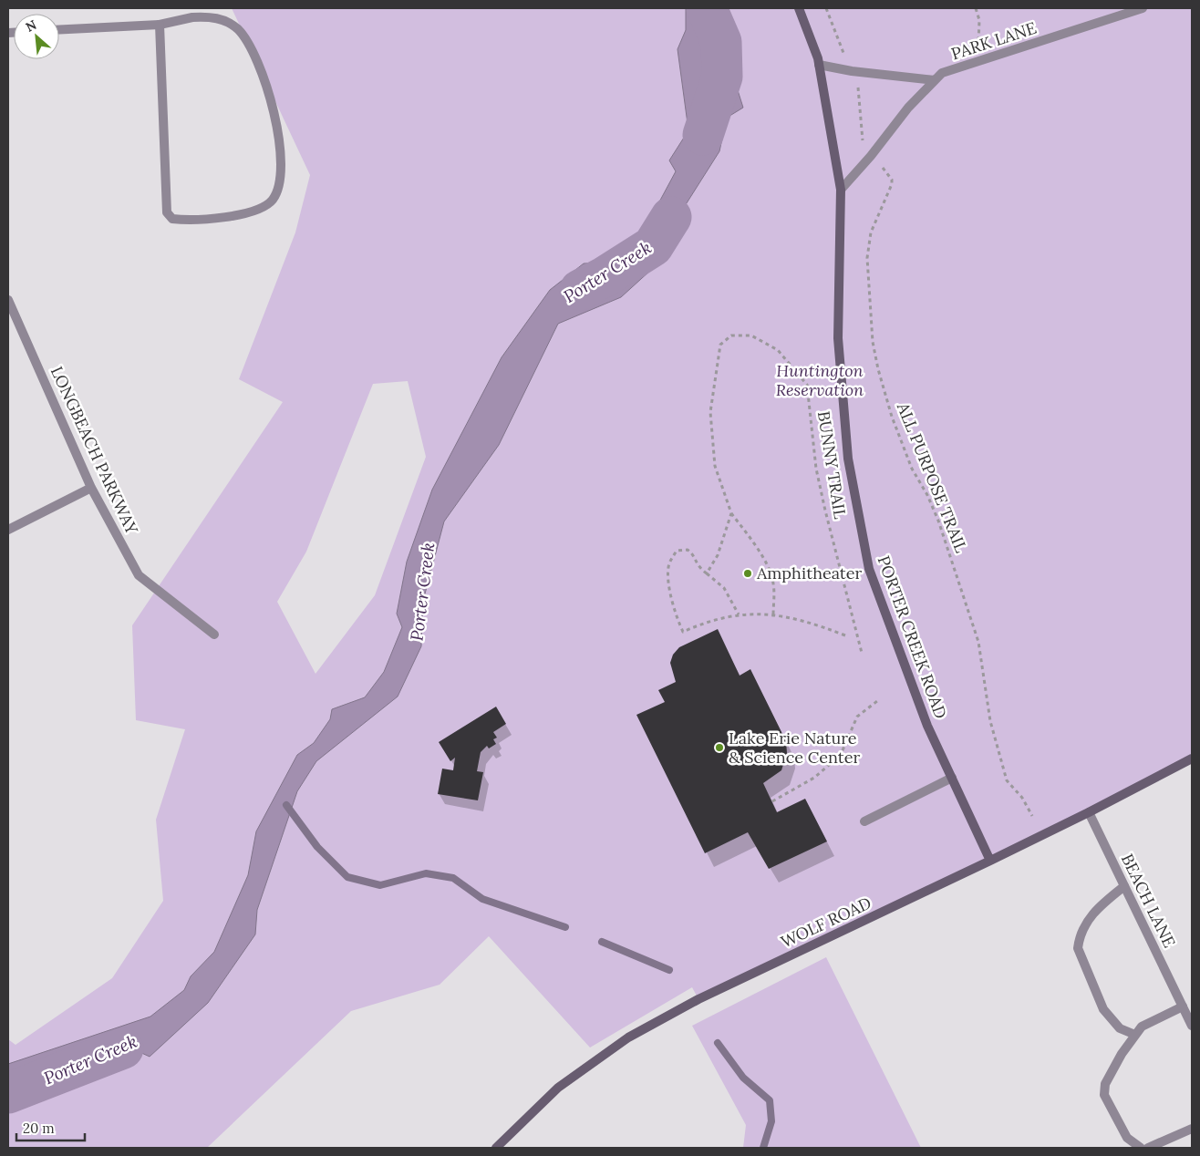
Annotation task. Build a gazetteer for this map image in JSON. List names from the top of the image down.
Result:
{
  "streets": {
    "street": [
      "PARK LANE",
      "LONGBEACH PARKWAY",
      "PORTER CREEK ROAD",
      "BEACH LANE",
      "WOLF ROAD"
    ],
    "path": ["BUNNY TRAIL", "ALL PURPOSE TRAIL"]
  },
  "crossings": [
    ["PARK LANE", "PORTER CREEK ROAD"],
    ["PORTER CREEK ROAD", "WOLF ROAD"],
    ["BEACH LANE", "WOLF ROAD"]
  ],
  "water": ["Porter Creek"],
  "parks": ["Huntington Reservation"],
  "places": ["Amphitheater", "Lake Erie Nature & Science Center"],
  "scale_bar": "20 m",
  "north": "top left"
}
